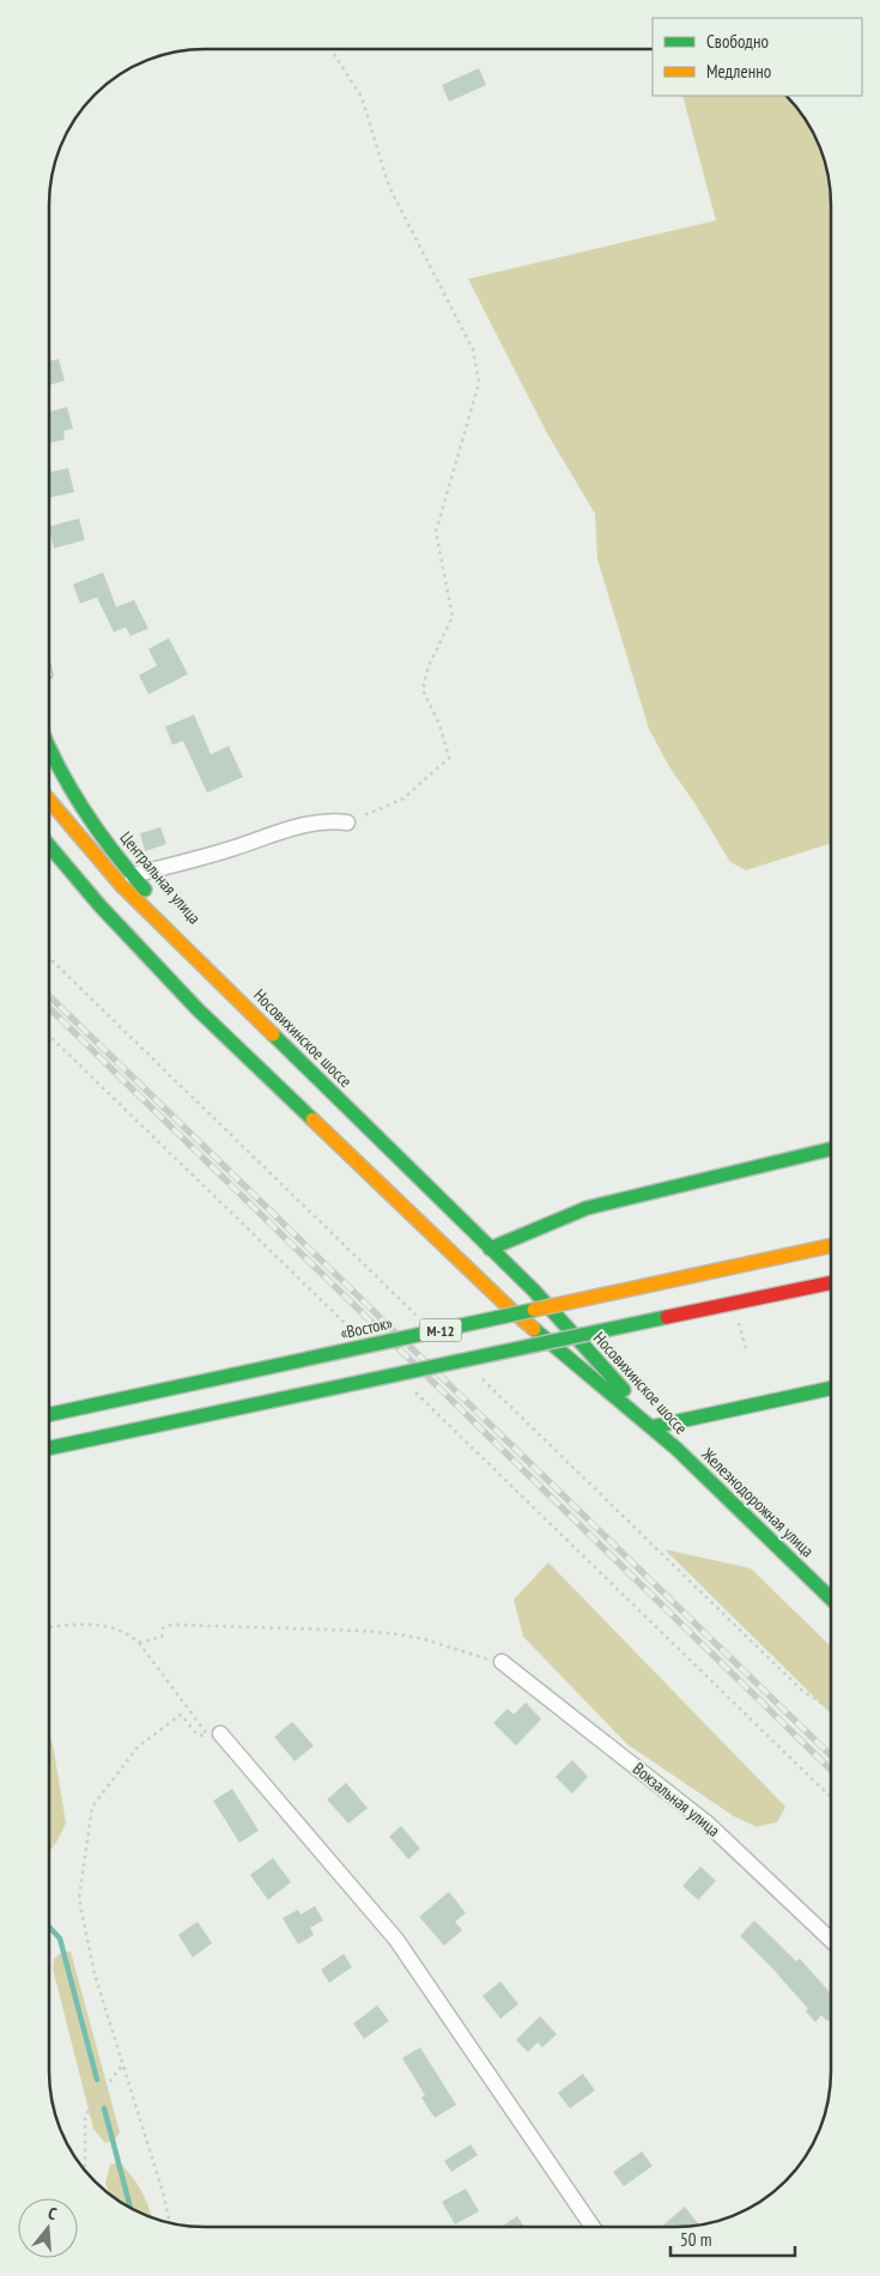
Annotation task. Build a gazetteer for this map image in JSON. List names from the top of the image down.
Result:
{
  "streets": {
    "main road": [
      "Центральная улица",
      "Носовихинское шоссе",
      "«Восток»",
      "М-12",
      "Железнодорожная улица"
    ],
    "street": ["Вокзальная улица"]
  },
  "crossings": [
    ["Центральная улица", "Носовихинское шоссе"],
    ["Носовихинское шоссе", "Железнодорожная улица"]
  ],
  "legend": ["Свободно", "Медленно"],
  "scale_bar": "50 m",
  "north": "top"
}
